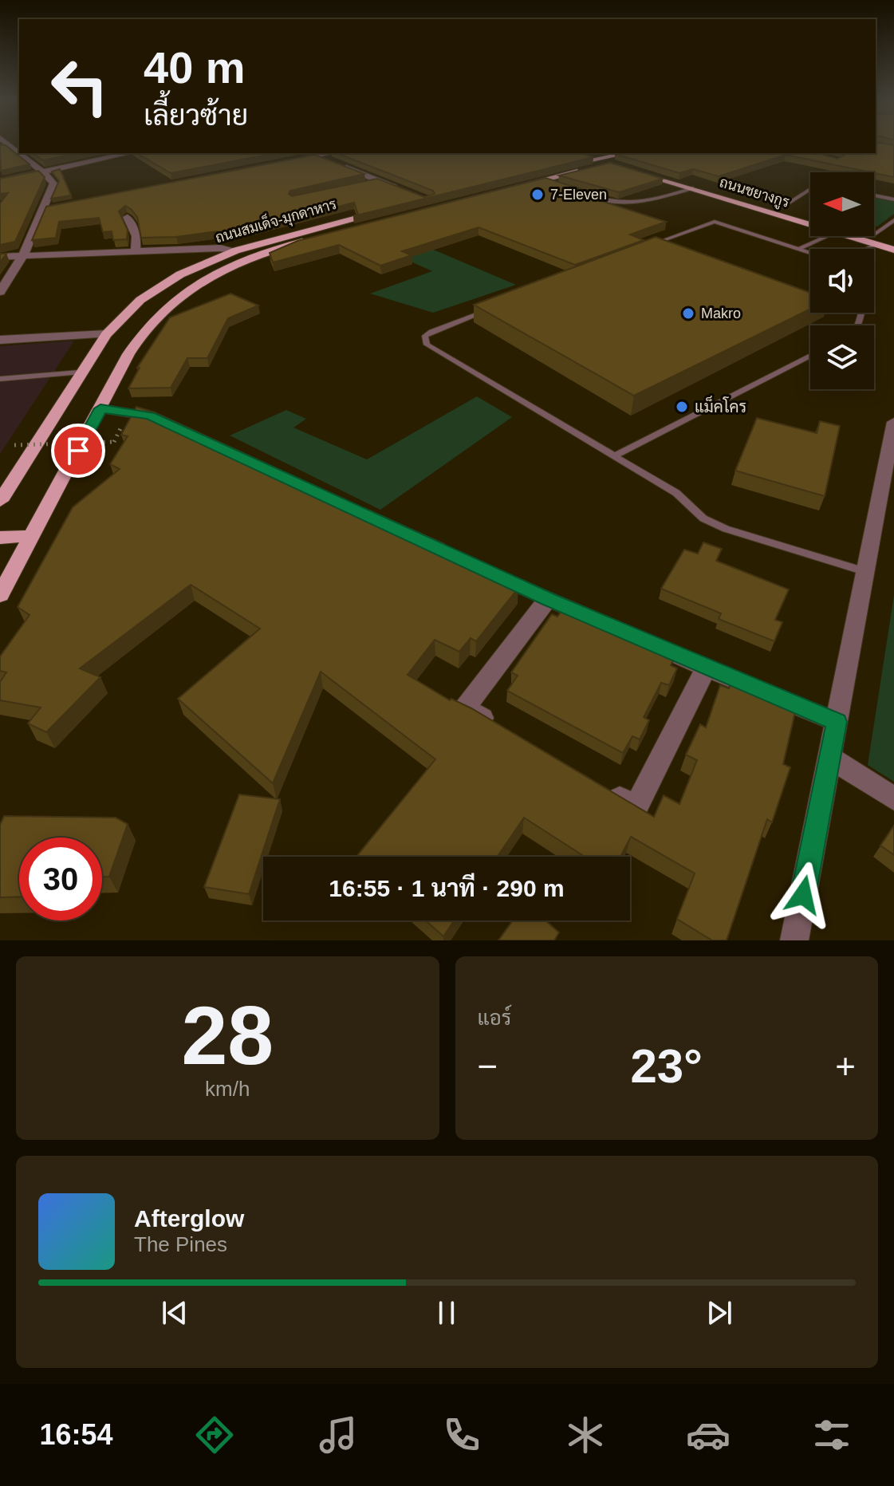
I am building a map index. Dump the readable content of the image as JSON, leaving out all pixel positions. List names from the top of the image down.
{
  "streets": {
    "main road": ["ถนนชยางกูร", "ถนนสมเด็จ-มุกดาหาร"]
  },
  "places": ["7-Eleven", "Makro", "แม็คโคร"],
  "north": "left",
  "page": {
    "turn": ["40 m", "เลี้ยวซ้าย"],
    "limit": "30",
    "trip": "16:55 · 1 นาที · 290 m",
    "tile": [
      ["28", "km/h"],
      "แอร์"
    ],
    "heat": ["−", "23°", "+"],
    "song": ["Afterglow", "The Pines"],
    "tabs": "16:54"
  }
}
